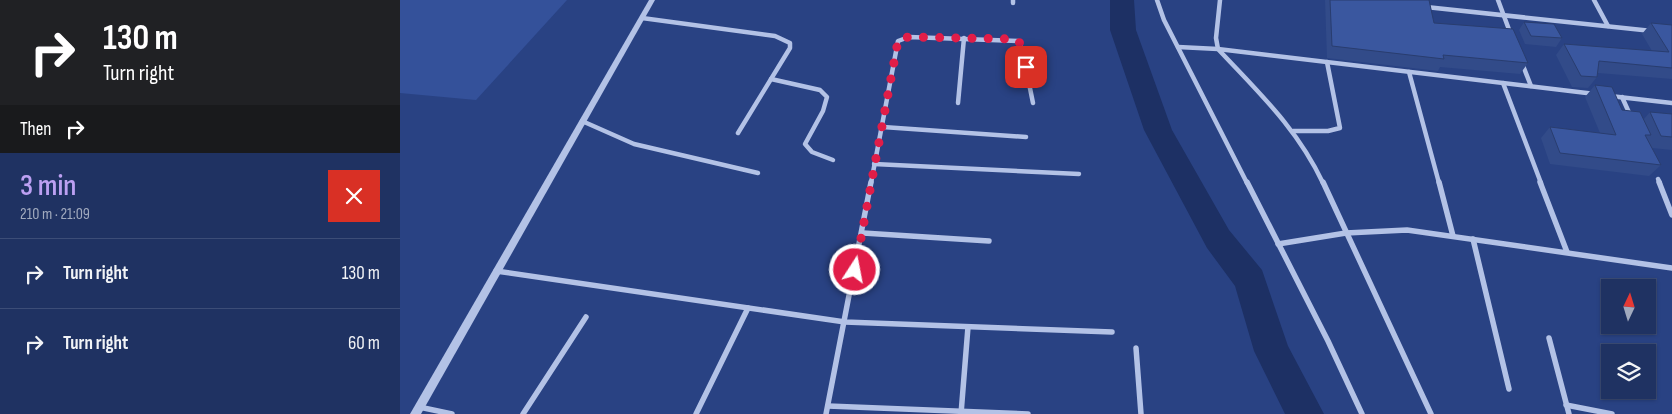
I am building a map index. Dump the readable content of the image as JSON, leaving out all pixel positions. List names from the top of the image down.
{
  "north": "top",
  "page": {
    "turn": ["130 m", "Turn right"],
    "then": "Then",
    "heading": ["3 min", "210 m · 21:09"],
    "list": [
      {
        "name": "Turn right",
        "value": "130 m"
      },
      {
        "name": "Turn right",
        "value": "60 m"
      }
    ]
  }
}
